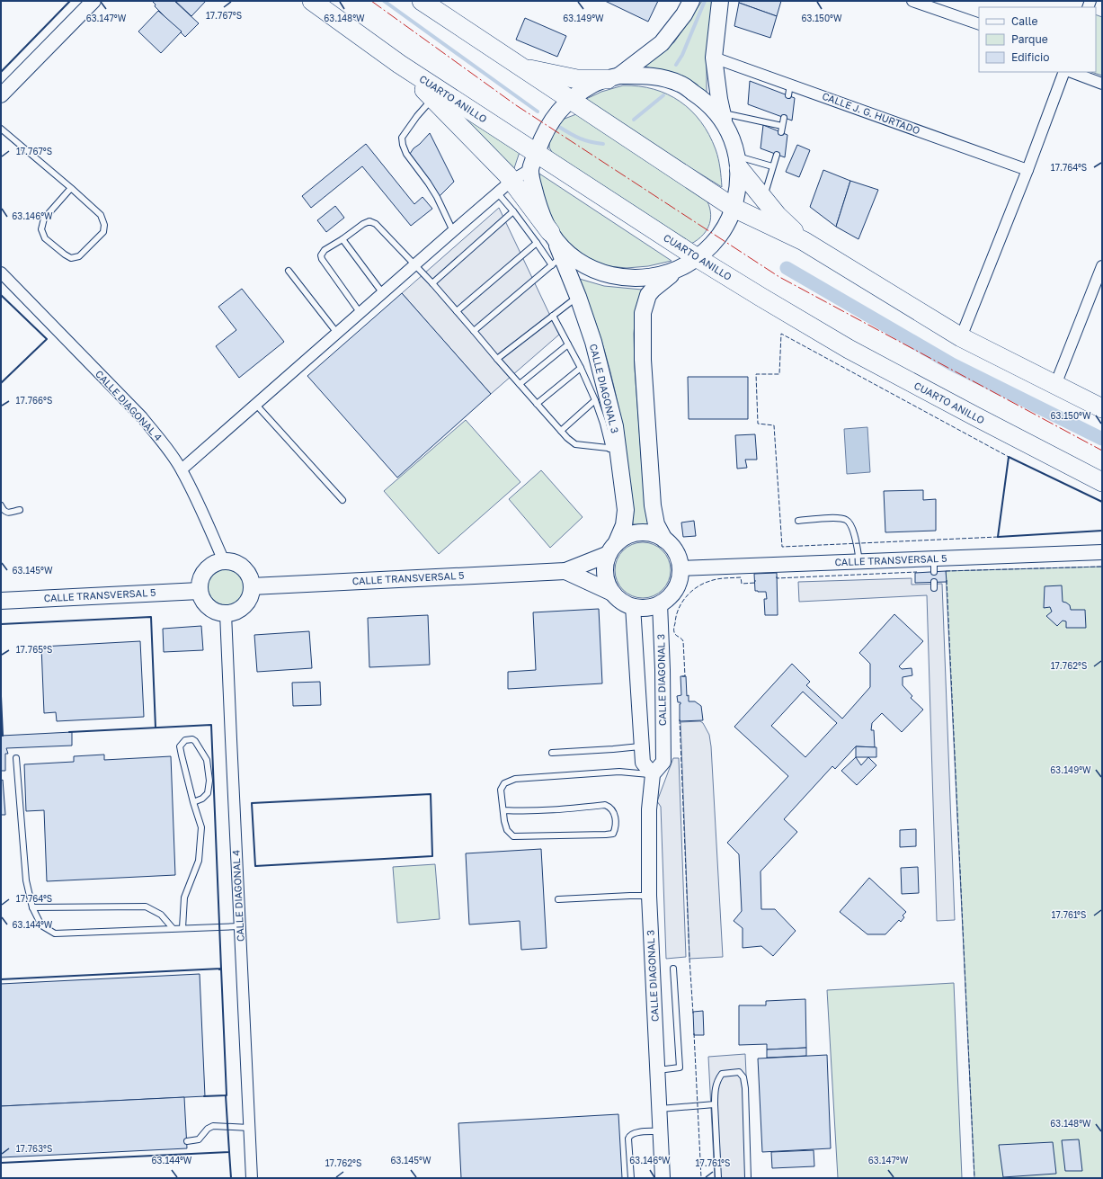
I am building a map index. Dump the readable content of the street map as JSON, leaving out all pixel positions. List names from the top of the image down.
{
  "streets": {
    "highway": ["CUARTO ANILLO"],
    "main road": ["CALLE DIAGONAL 3", "CALLE TRANSVERSAL 5"],
    "street": ["CALLE J. G. HURTADO", "CALLE DIAGONAL 4"]
  },
  "crossings": [
    ["CALLE DIAGONAL 3", "CALLE TRANSVERSAL 5"],
    ["CALLE DIAGONAL 4", "CALLE TRANSVERSAL 5"]
  ],
  "legend": ["Calle", "Parque", "Edificio"],
  "coordinates": [
    "17.767°S",
    "63.147°W",
    "63.148°W",
    "63.149°W",
    "63.150°W",
    "17.764°S",
    "63.146°W",
    "17.766°S",
    "63.145°W",
    "17.765°S",
    "17.762°S",
    "17.761°S",
    "63.144°W",
    "17.763°S"
  ]
}
